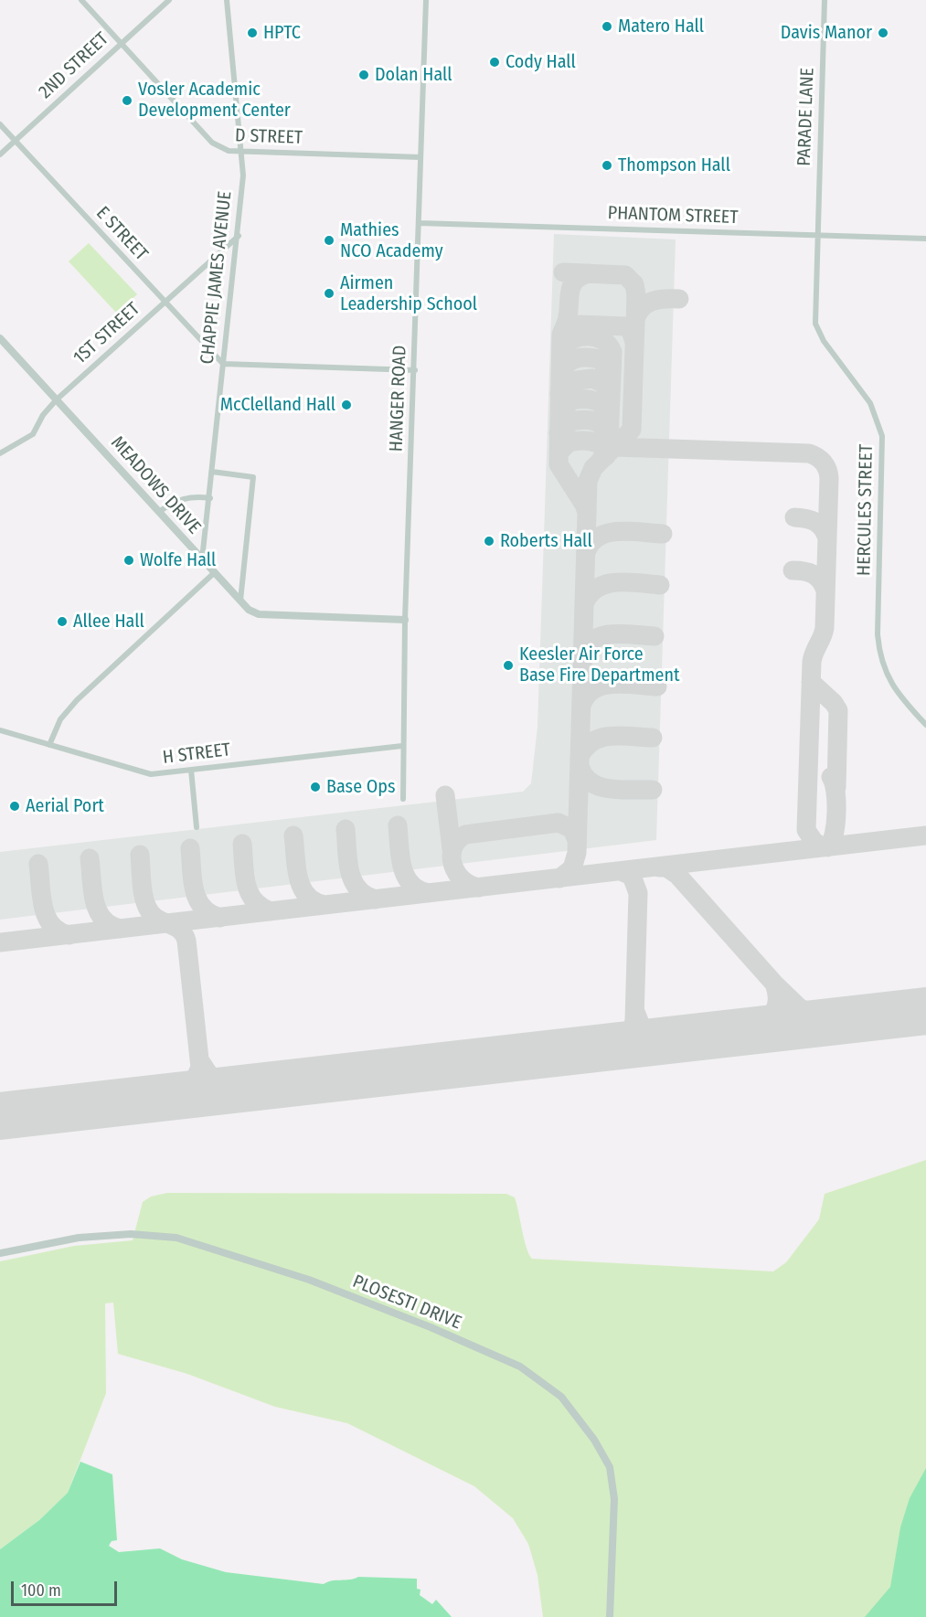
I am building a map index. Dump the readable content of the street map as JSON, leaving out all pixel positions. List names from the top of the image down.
{
  "streets": {
    "street": [
      "2ND STREET",
      "PARADE LANE",
      "D STREET",
      "PHANTOM STREET",
      "E STREET",
      "CHAPPIE JAMES AVENUE",
      "1ST STREET",
      "HANGER ROAD",
      "MEADOWS DRIVE",
      "HERCULES STREET",
      "H STREET",
      "PLOSESTI DRIVE"
    ]
  },
  "crossings": [
    ["2ND STREET", "D STREET"],
    ["2ND STREET", "E STREET"],
    ["PARADE LANE", "PHANTOM STREET"],
    ["PARADE LANE", "HERCULES STREET"],
    ["D STREET", "CHAPPIE JAMES AVENUE"],
    ["D STREET", "HANGER ROAD"],
    ["PHANTOM STREET", "HANGER ROAD"],
    ["PHANTOM STREET", "HERCULES STREET"],
    ["E STREET", "CHAPPIE JAMES AVENUE"],
    ["E STREET", "1ST STREET"],
    ["CHAPPIE JAMES AVENUE", "1ST STREET"],
    ["CHAPPIE JAMES AVENUE", "MEADOWS DRIVE"],
    ["1ST STREET", "MEADOWS DRIVE"],
    ["HANGER ROAD", "MEADOWS DRIVE"],
    ["HANGER ROAD", "H STREET"]
  ],
  "places": [
    "Matero Hall",
    "HPTC",
    "Davis Manor",
    "Cody Hall",
    "Dolan Hall",
    "Vosler Academic Development Center",
    "Thompson Hall",
    "Mathies NCO Academy",
    "Airmen Leadership School",
    "McClelland Hall",
    "Roberts Hall",
    "Wolfe Hall",
    "Allee Hall",
    "Keesler Air Force Base Fire Department",
    "Base Ops",
    "Aerial Port"
  ],
  "scale_bar": "100 m"
}
